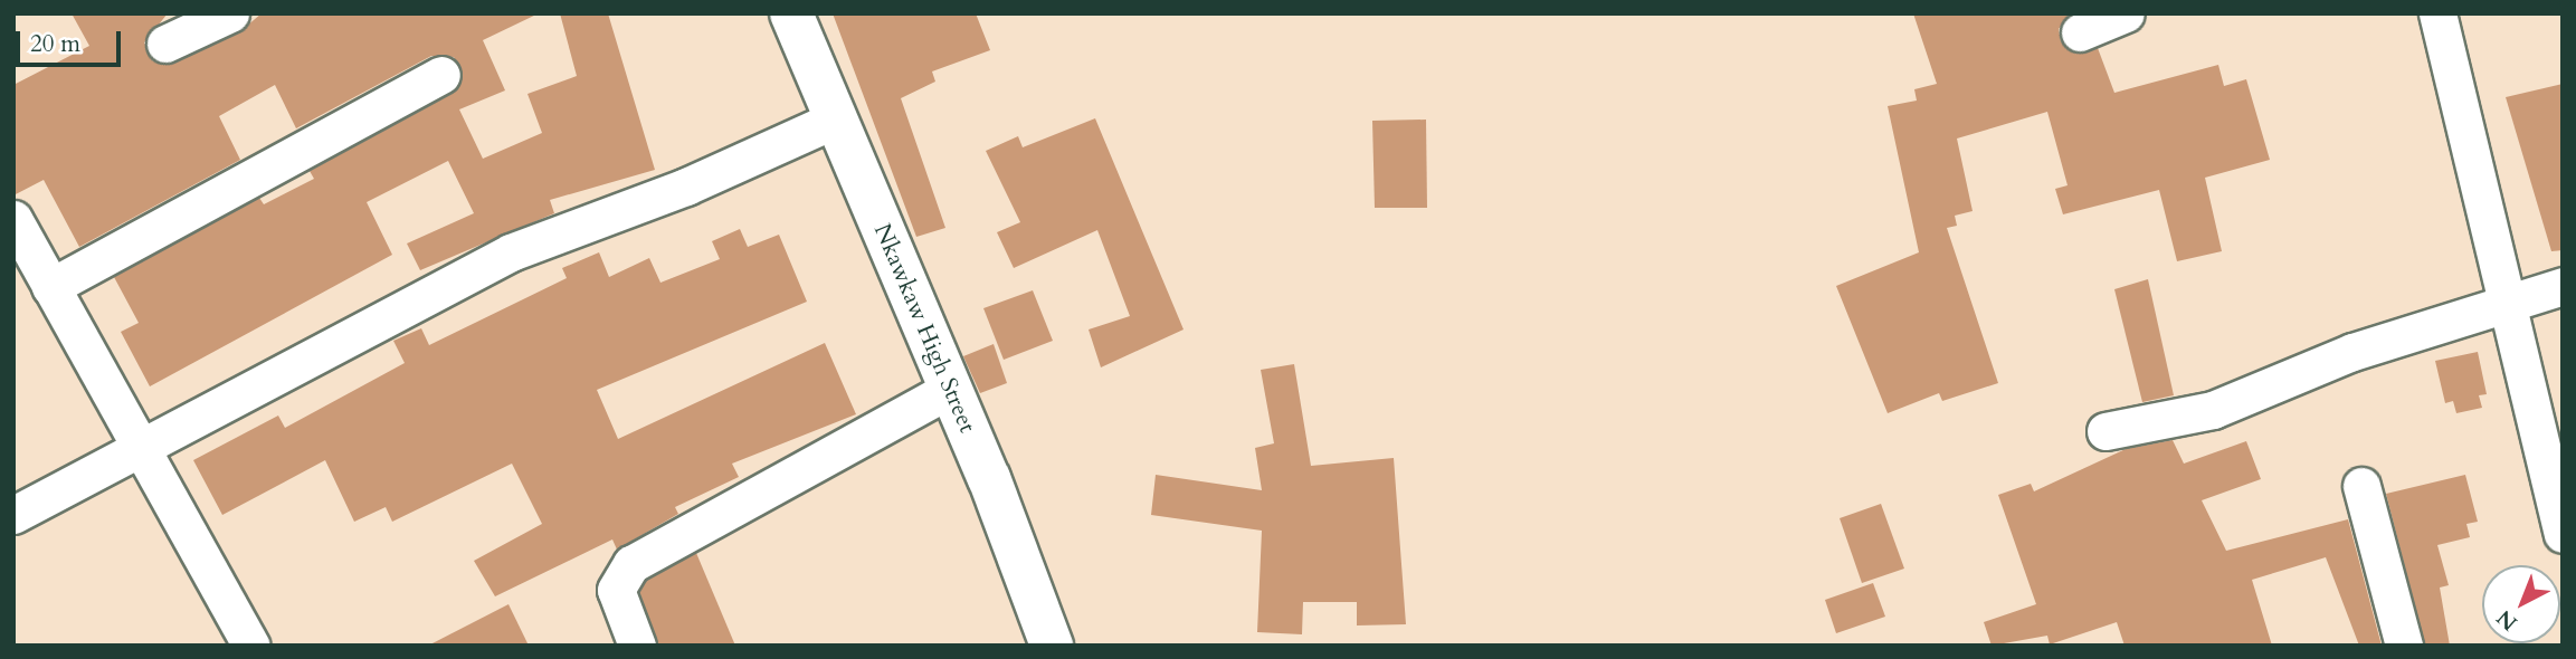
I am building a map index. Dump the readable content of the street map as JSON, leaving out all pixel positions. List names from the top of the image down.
{
  "streets": {
    "main road": ["Nkawkaw High Street"]
  },
  "scale_bar": "20 m",
  "north": "bottom left"
}
